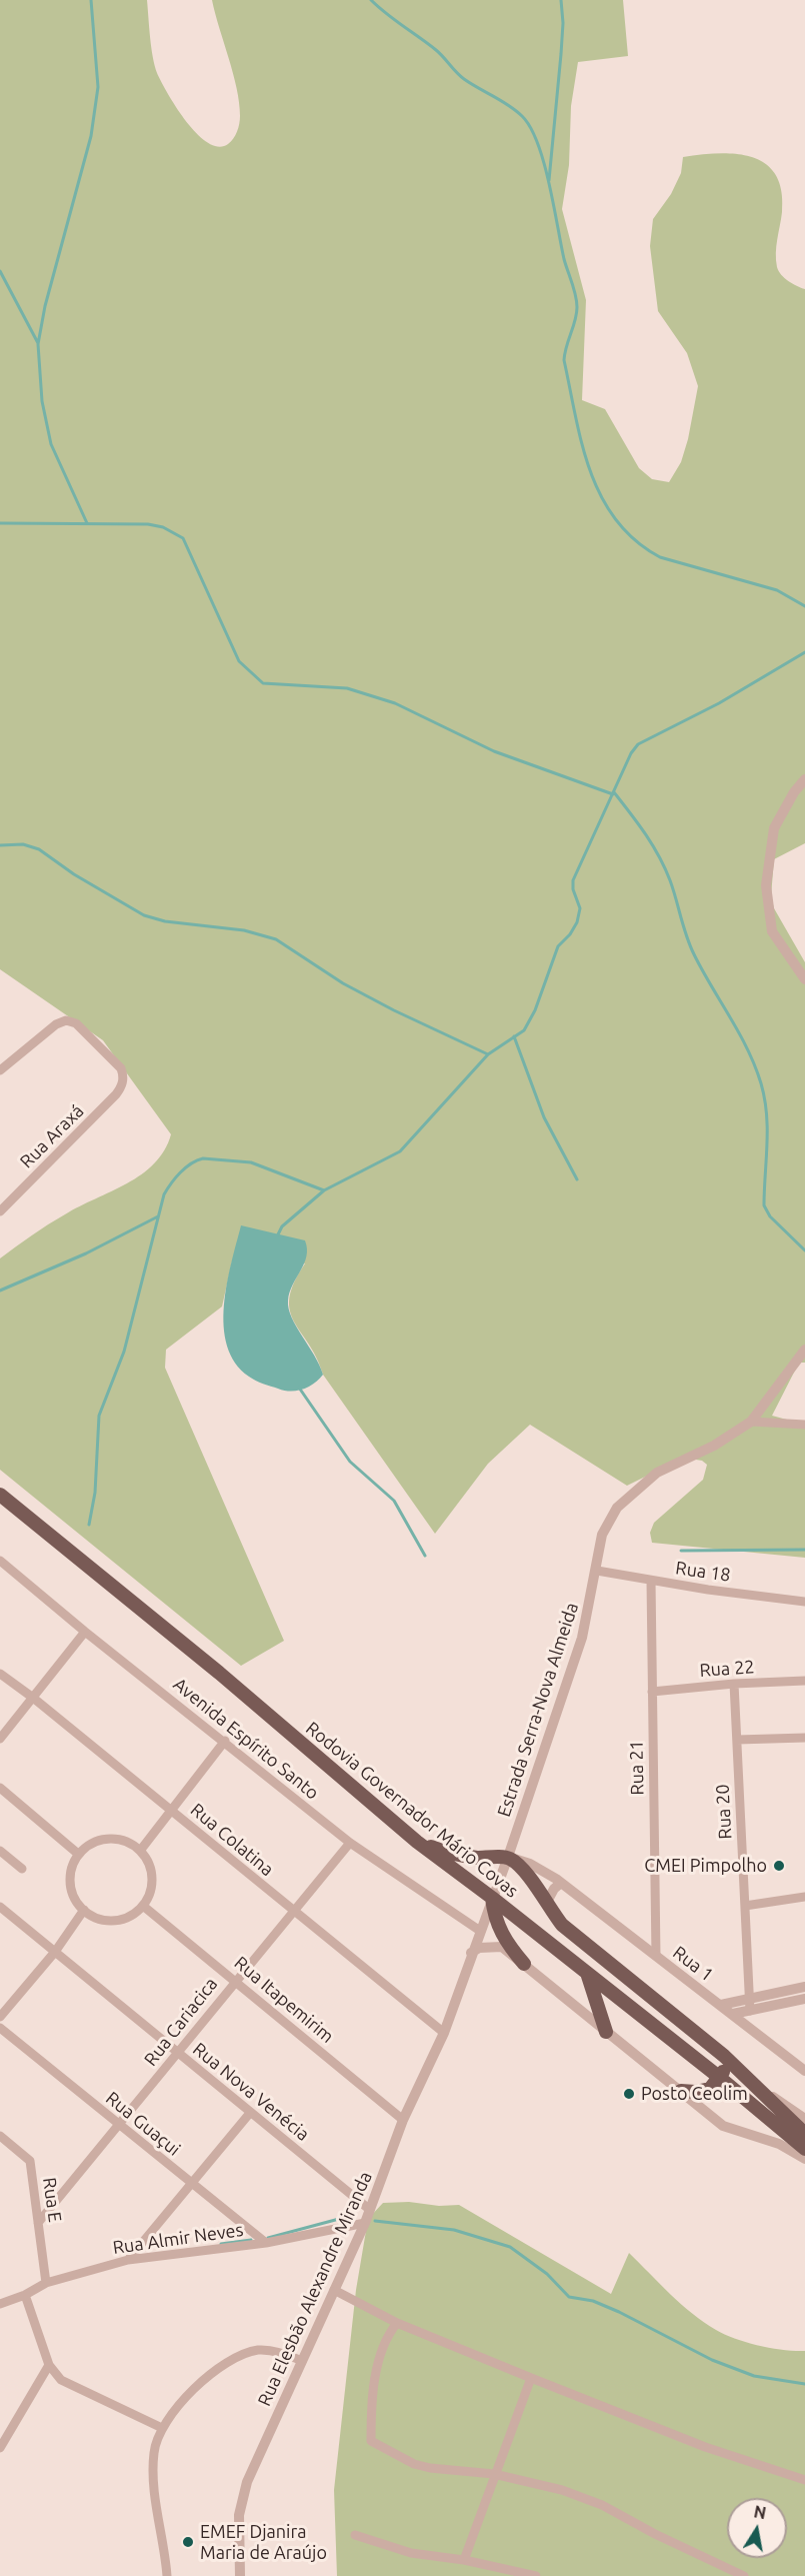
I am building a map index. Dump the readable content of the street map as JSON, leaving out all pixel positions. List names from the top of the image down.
{
  "streets": {
    "main road": ["Rodovia Governador Mário Covas"],
    "street": [
      "Rua Araxá",
      "Rua 18",
      "Rua 22",
      "Estrada Serra-Nova Almeida",
      "Avenida Espírito Santo",
      "Rua 21",
      "Rua 20",
      "Rua Colatina",
      "Rua 1",
      "Rua Itapemirim",
      "Rua Cariacica",
      "Rua Nova Venécia",
      "Rua Guaçui",
      "Rua E",
      "Rua Almir Neves",
      "Rua Elesbão Alexandre Miranda"
    ]
  },
  "crossings": [
    ["Rua 18", "Estrada Serra-Nova Almeida"],
    ["Rua 18", "Rua 21"],
    ["Rua 22", "Rua 21"],
    ["Rua 22", "Rua 20"],
    ["Estrada Serra-Nova Almeida", "Rua 1"],
    ["Estrada Serra-Nova Almeida", "Rua Elesbão Alexandre Miranda"],
    ["Avenida Espírito Santo", "Rua Cariacica"],
    ["Avenida Espírito Santo", "Rua Elesbão Alexandre Miranda"],
    ["Rua 21", "Rua 1"],
    ["Rodovia Governador Mário Covas", "Rua Elesbão Alexandre Miranda"],
    ["Rua Colatina", "Rua Cariacica"],
    ["Rua Colatina", "Rua Elesbão Alexandre Miranda"],
    ["Rua 1", "Rua Elesbão Alexandre Miranda"],
    ["Rua Itapemirim", "Rua Cariacica"],
    ["Rua Itapemirim", "Rua Elesbão Alexandre Miranda"],
    ["Rua Cariacica", "Rua Nova Venécia"],
    ["Rua Cariacica", "Rua Guaçui"],
    ["Rua Cariacica", "Rua E"],
    ["Rua Nova Venécia", "Rua Elesbão Alexandre Miranda"],
    ["Rua Guaçui", "Rua Almir Neves"],
    ["Rua E", "Rua Almir Neves"],
    ["Rua Almir Neves", "Rua Elesbão Alexandre Miranda"]
  ],
  "places": ["CMEI Pimpolho", "Posto Ceolim", "EMEF Djanira Maria de Araújo"],
  "north": "top"
}
